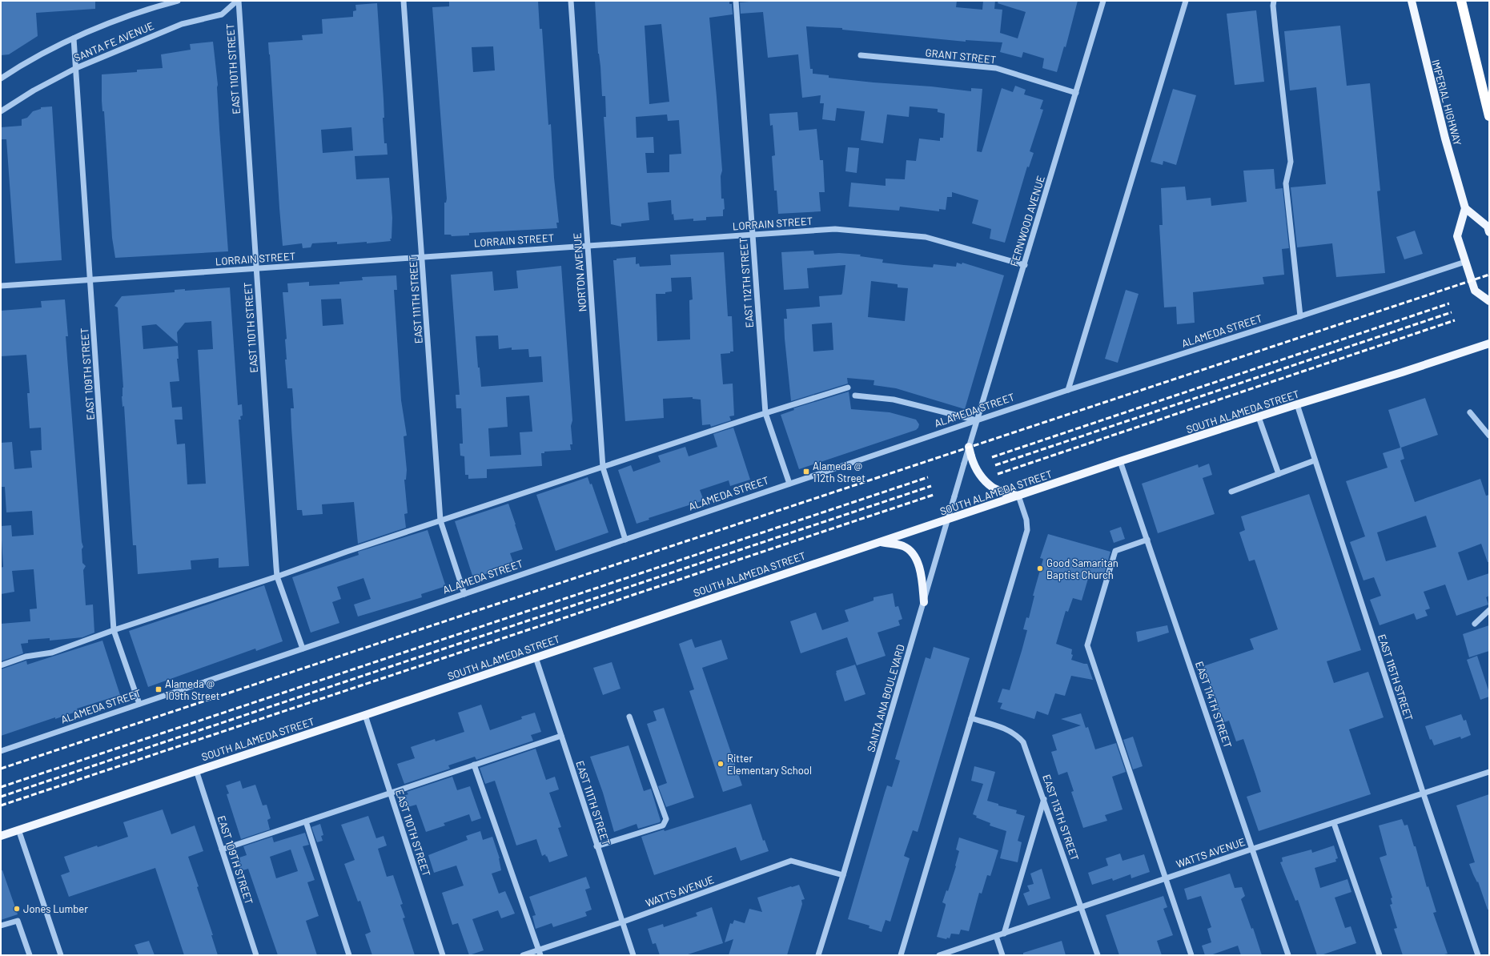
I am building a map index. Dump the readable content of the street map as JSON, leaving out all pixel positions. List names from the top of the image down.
{
  "streets": {
    "main road": ["IMPERIAL HIGHWAY", "SOUTH ALAMEDA STREET"],
    "street": [
      "SANTA FE AVENUE",
      "GRANT STREET",
      "EAST 110TH STREET",
      "FERNWOOD AVENUE",
      "LORRAIN STREET",
      "NORTON AVENUE",
      "EAST 112TH STREET",
      "EAST 111TH STREET",
      "ALAMEDA STREET",
      "EAST 109TH STREET",
      "EAST 115TH STREET",
      "SANTA ANA BOULEVARD",
      "EAST 114TH STREET",
      "EAST 113TH STREET",
      "WATTS AVENUE"
    ]
  },
  "crossings": [
    ["SANTA FE AVENUE", "EAST 110TH STREET"],
    ["SANTA FE AVENUE", "EAST 109TH STREET"],
    ["GRANT STREET", "FERNWOOD AVENUE"],
    ["EAST 110TH STREET", "LORRAIN STREET"],
    ["EAST 110TH STREET", "ALAMEDA STREET"],
    ["EAST 110TH STREET", "SOUTH ALAMEDA STREET"],
    ["FERNWOOD AVENUE", "LORRAIN STREET"],
    ["FERNWOOD AVENUE", "ALAMEDA STREET"],
    ["FERNWOOD AVENUE", "SANTA ANA BOULEVARD"],
    ["LORRAIN STREET", "NORTON AVENUE"],
    ["LORRAIN STREET", "EAST 112TH STREET"],
    ["LORRAIN STREET", "EAST 111TH STREET"],
    ["LORRAIN STREET", "EAST 109TH STREET"],
    ["NORTON AVENUE", "ALAMEDA STREET"],
    ["EAST 112TH STREET", "ALAMEDA STREET"],
    ["EAST 111TH STREET", "ALAMEDA STREET"],
    ["EAST 111TH STREET", "SOUTH ALAMEDA STREET"],
    ["EAST 111TH STREET", "WATTS AVENUE"],
    ["ALAMEDA STREET", "EAST 109TH STREET"],
    ["EAST 109TH STREET", "SOUTH ALAMEDA STREET"],
    ["SOUTH ALAMEDA STREET", "EAST 115TH STREET"],
    ["SOUTH ALAMEDA STREET", "SANTA ANA BOULEVARD"],
    ["SOUTH ALAMEDA STREET", "EAST 114TH STREET"],
    ["EAST 115TH STREET", "WATTS AVENUE"],
    ["SANTA ANA BOULEVARD", "WATTS AVENUE"],
    ["EAST 114TH STREET", "WATTS AVENUE"],
    ["EAST 113TH STREET", "WATTS AVENUE"]
  ],
  "places": {
    "transit": ["Alameda @ 112th Street", "Alameda @ 109th Street"],
    "other": ["Good Samaritan Baptist Church", "Ritter Elementary School", "Jones Lumber"]
  }
}
